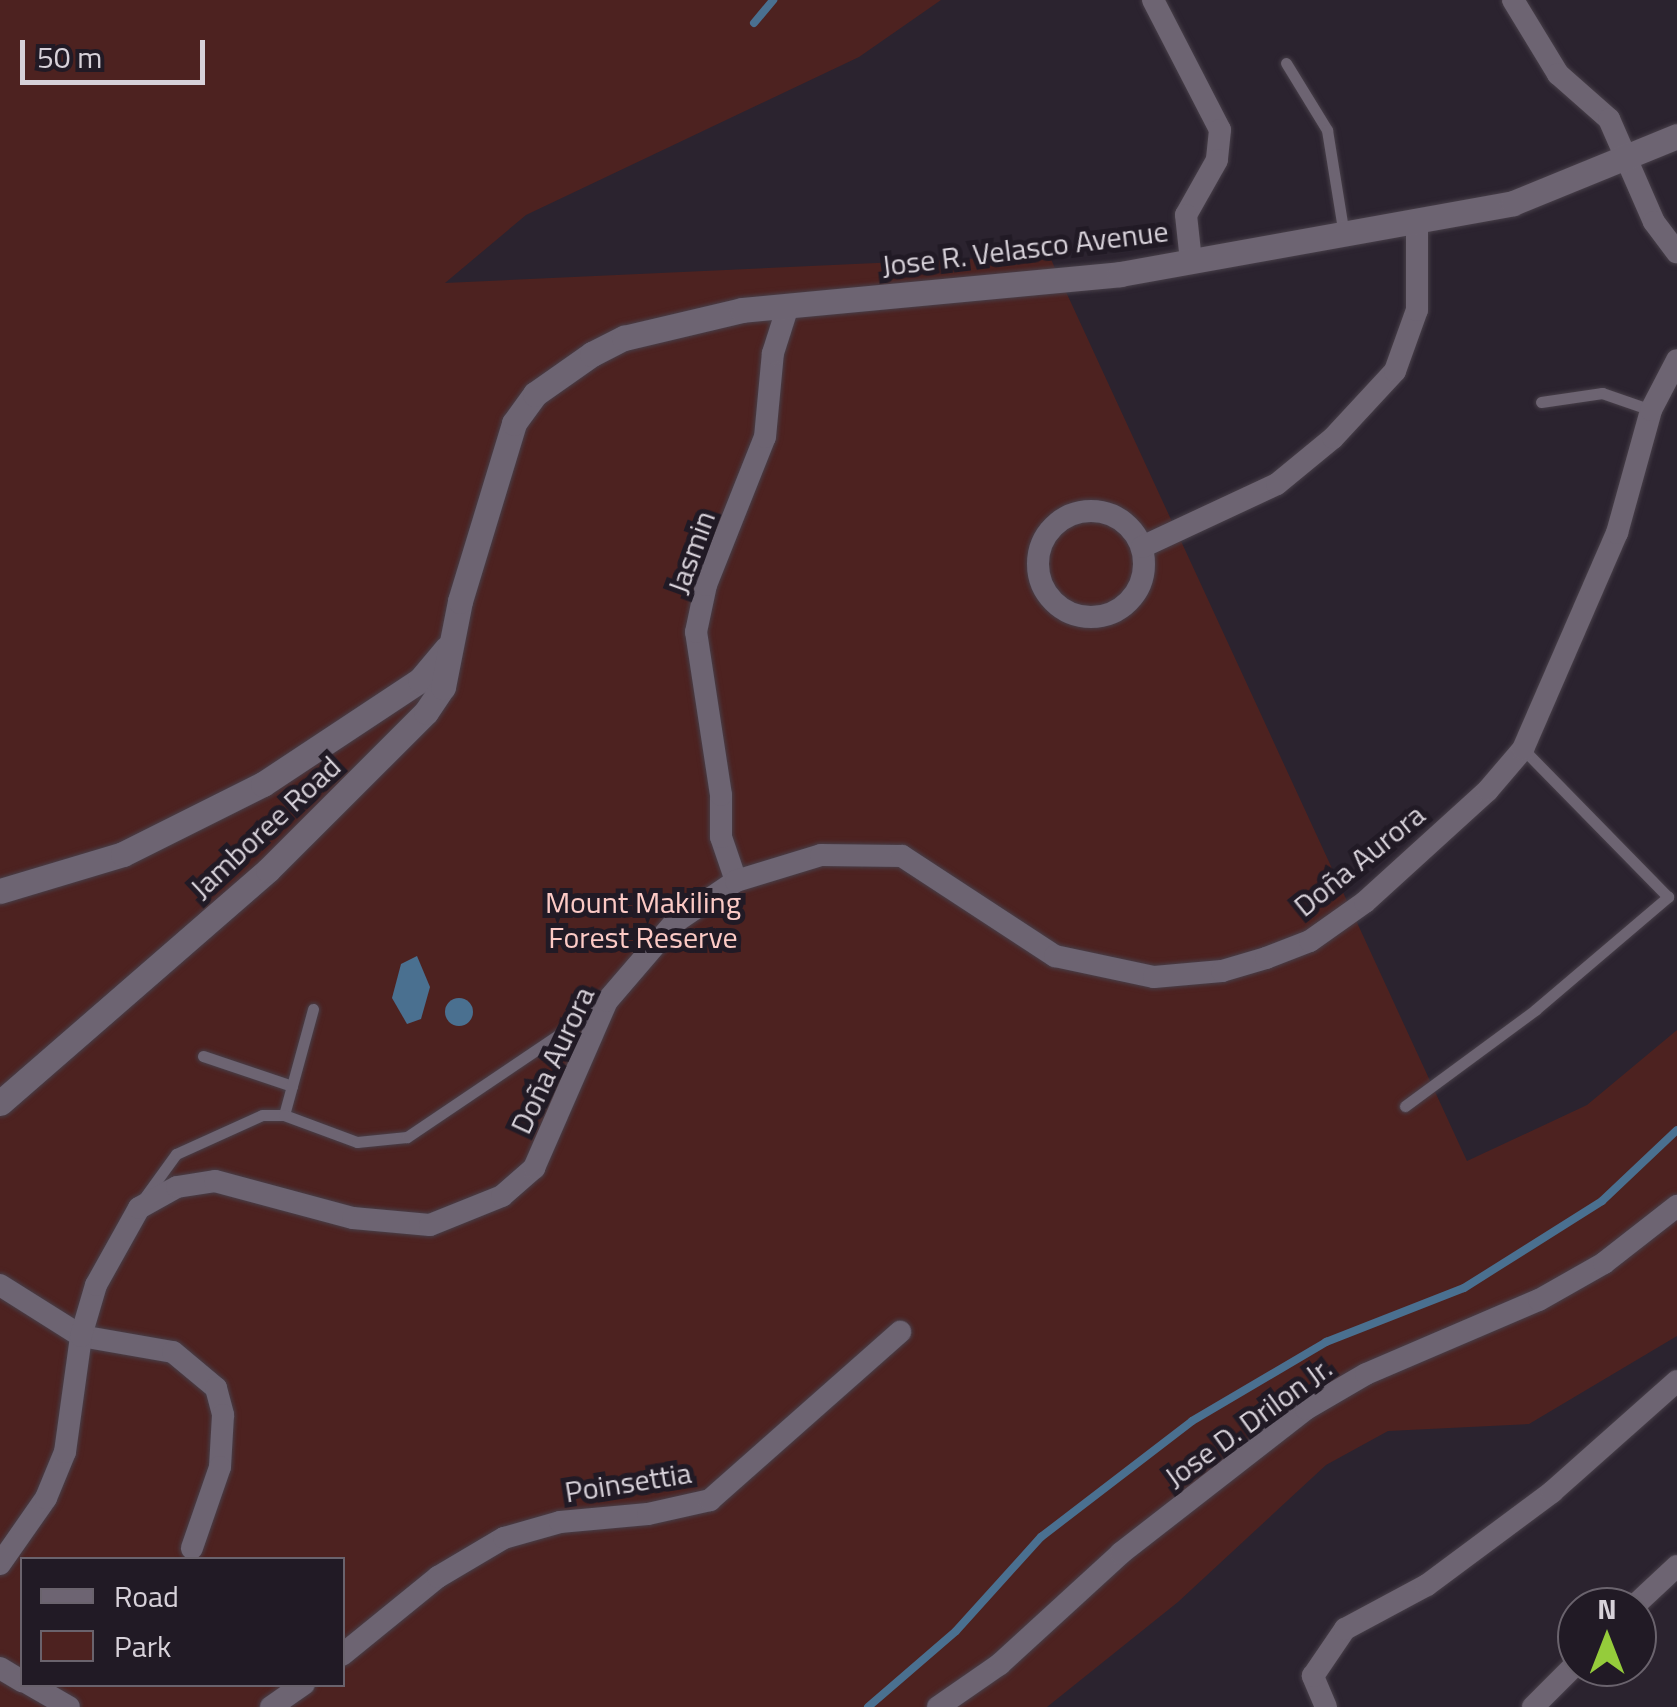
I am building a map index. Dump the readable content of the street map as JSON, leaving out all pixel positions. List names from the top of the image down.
{
  "streets": {
    "main road": ["Jose R. Velasco Avenue", "Jamboree Road"],
    "street": [
      "Jasmin",
      "Doña Aurora",
      "Jose D. Drilon Jr.",
      "Poinsettia"
    ]
  },
  "crossings": [
    ["Jose R. Velasco Avenue", "Jasmin"],
    ["Jose R. Velasco Avenue", "Jamboree Road"],
    ["Jasmin", "Doña Aurora"]
  ],
  "parks": ["Mount Makiling Forest Reserve"],
  "legend": ["Road", "Park"],
  "scale_bar": "50 m",
  "north": "top"
}
